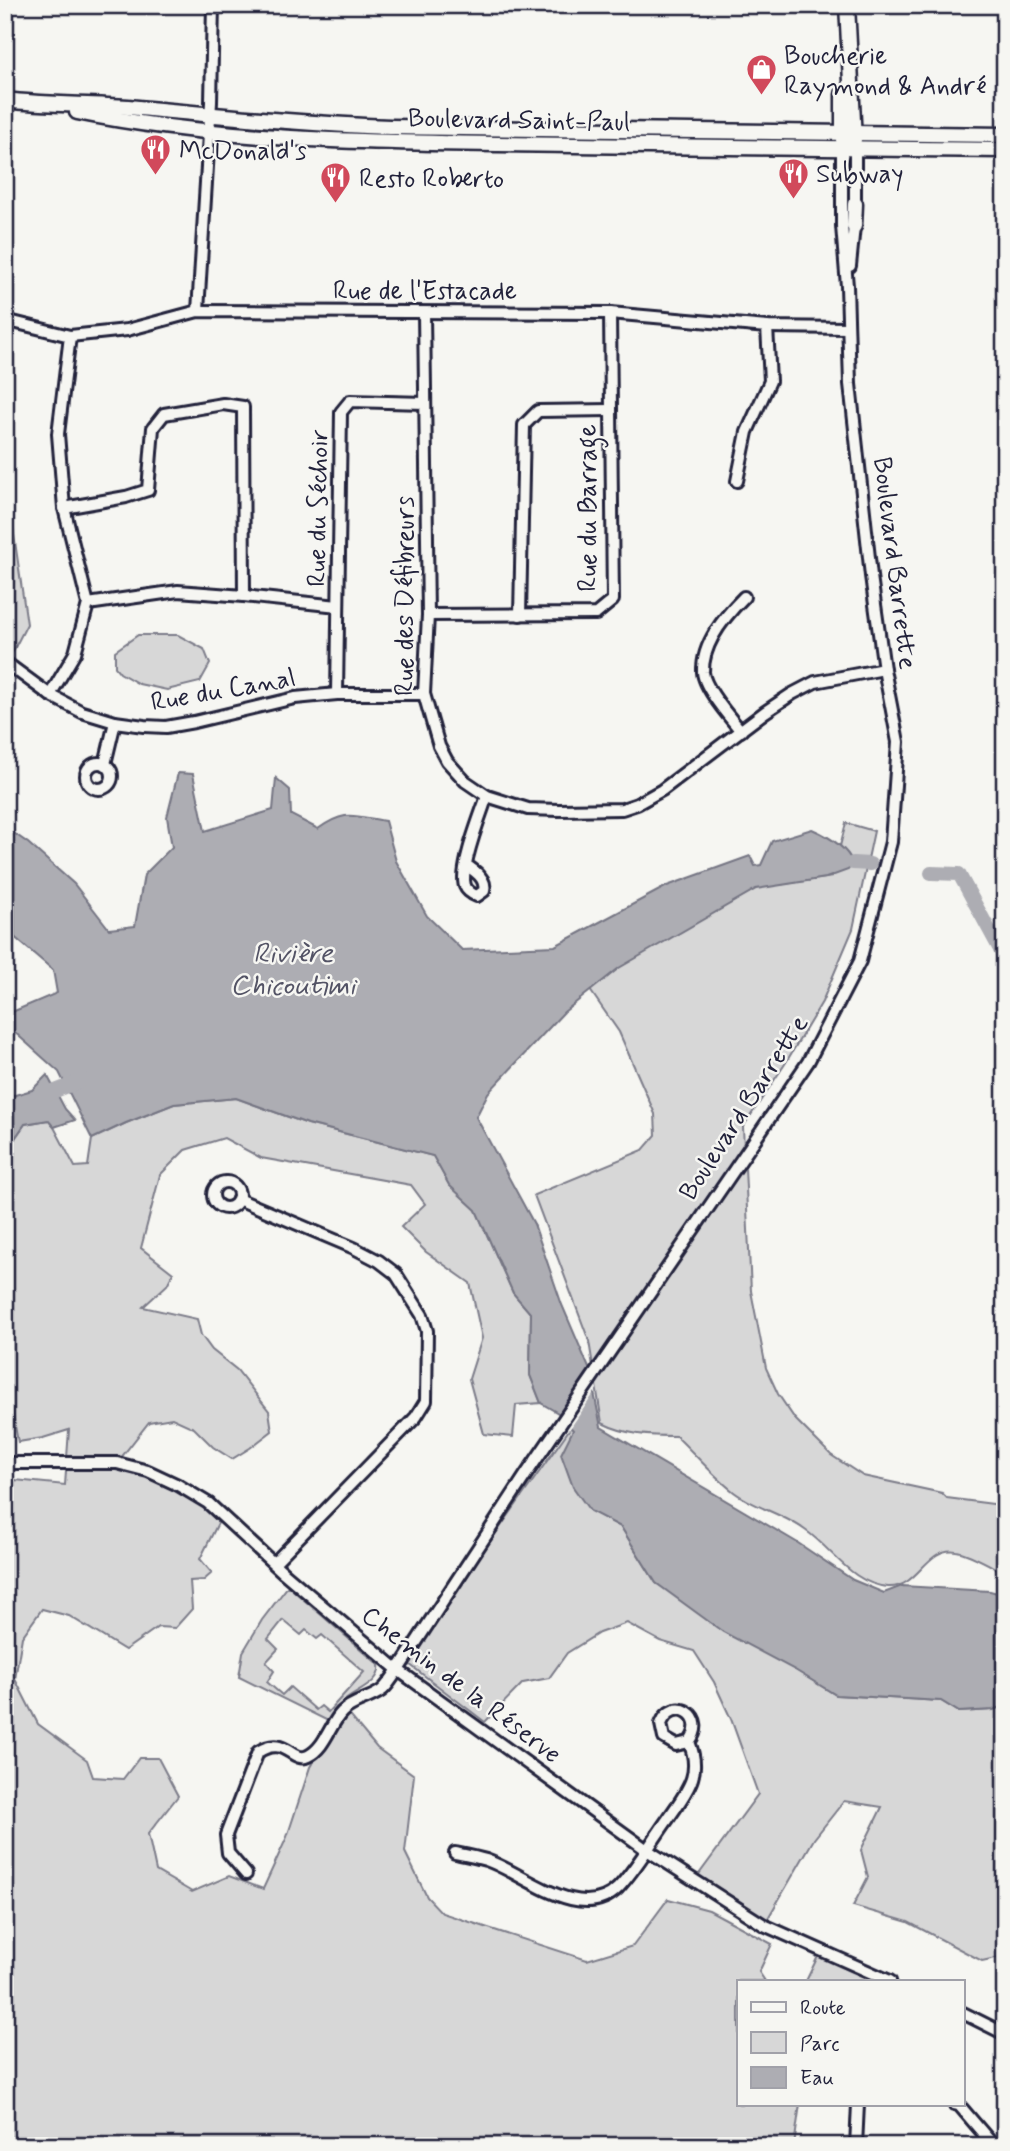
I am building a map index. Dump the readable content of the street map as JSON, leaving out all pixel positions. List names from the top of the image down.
{
  "streets": {
    "main road": ["Boulevard Saint-Paul", "Boulevard Barrette"],
    "street": [
      "Rue de l'Estacade",
      "Rue du Séchoir",
      "Rue du Barrage",
      "Rue des Défibreurs",
      "Rue du Canal",
      "Chemin de la Réserve"
    ]
  },
  "crossings": [
    ["Boulevard Saint-Paul", "Boulevard Barrette"],
    ["Rue de l'Estacade", "Rue du Barrage"],
    ["Rue de l'Estacade", "Boulevard Barrette"],
    ["Rue de l'Estacade", "Rue des Défibreurs"],
    ["Rue du Séchoir", "Rue des Défibreurs"],
    ["Rue du Séchoir", "Rue du Canal"],
    ["Rue du Barrage", "Rue des Défibreurs"],
    ["Boulevard Barrette", "Rue des Défibreurs"],
    ["Boulevard Barrette", "Chemin de la Réserve"],
    ["Rue des Défibreurs", "Rue du Canal"]
  ],
  "water": ["Rivière Chicoutimi"],
  "places": {
    "shop": ["Boucherie Raymond & André"],
    "restaurant": ["McDonald's", "Subway", "Resto Roberto"]
  },
  "legend": ["Route", "Parc", "Eau"]
}
